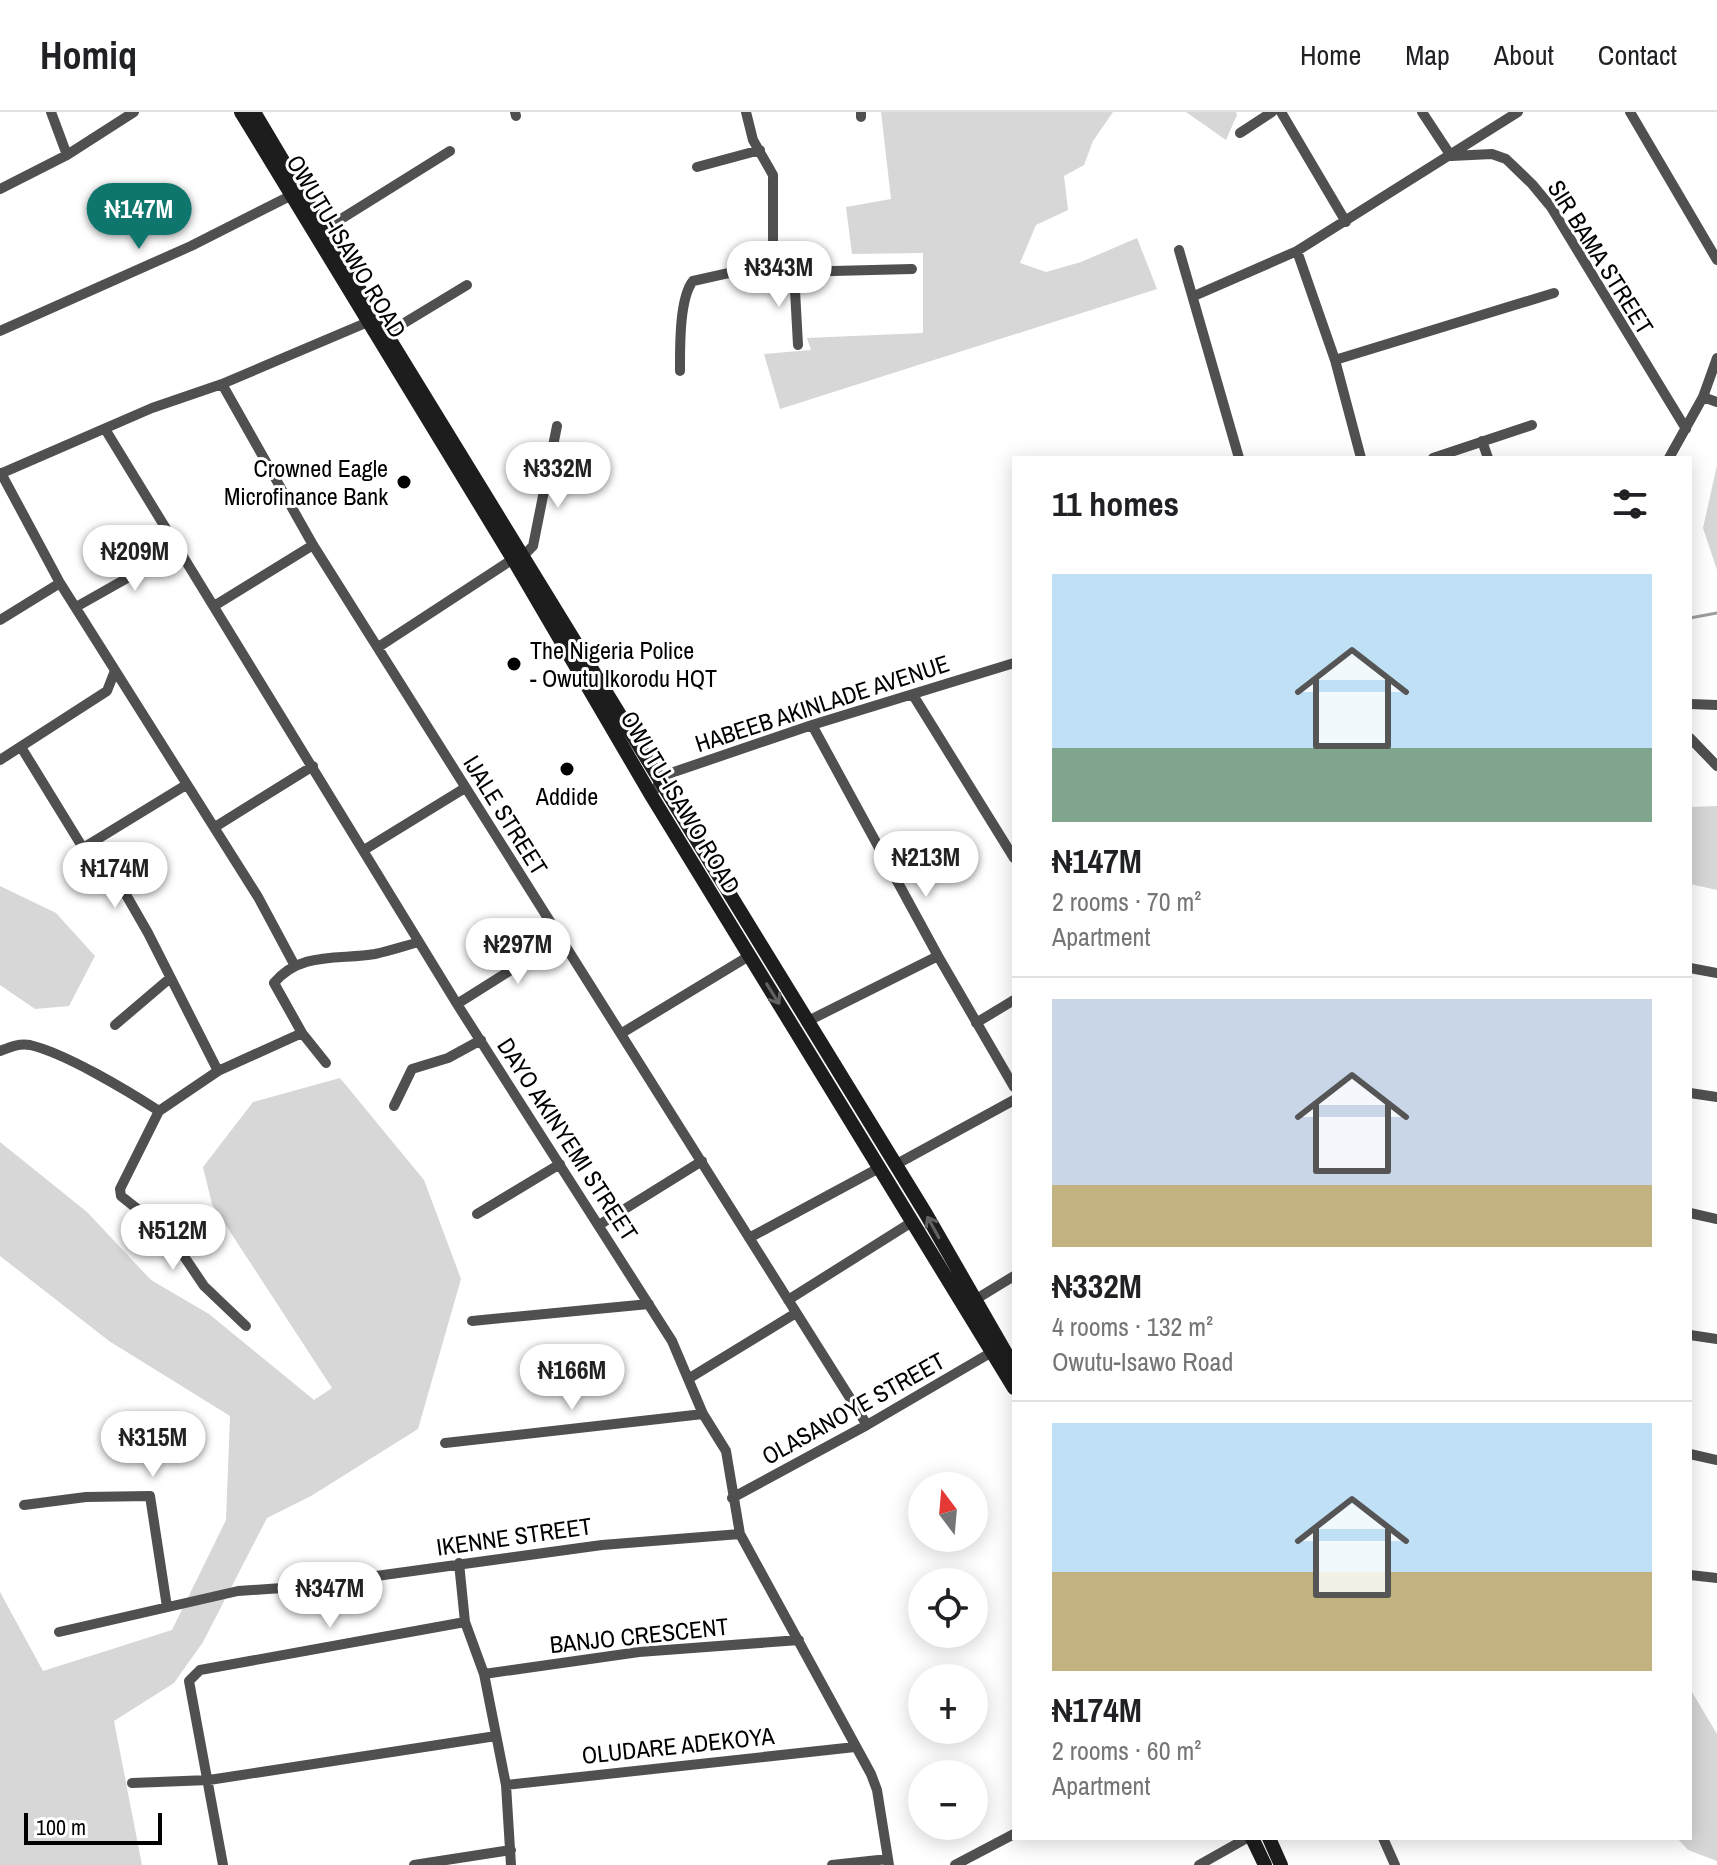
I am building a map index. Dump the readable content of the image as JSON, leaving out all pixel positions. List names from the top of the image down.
{
  "streets": {
    "street": [
      "OWUTU-ISAWO ROAD",
      "SIR BAMA STREET",
      "HABEEB AKINLADE AVENUE",
      "IJALE STREET",
      "DAYO AKINYEMI STREET",
      "OLASANOYE STREET",
      "IKENNE STREET",
      "BANJO CRESCENT",
      "OLUDARE ADEKOYA"
    ]
  },
  "crossings": [
    ["OWUTU-ISAWO ROAD", "HABEEB AKINLADE AVENUE"],
    ["OWUTU-ISAWO ROAD", "OLASANOYE STREET"],
    ["IJALE STREET", "OLASANOYE STREET"],
    ["DAYO AKINYEMI STREET", "OLASANOYE STREET"],
    ["DAYO AKINYEMI STREET", "IKENNE STREET"],
    ["DAYO AKINYEMI STREET", "BANJO CRESCENT"],
    ["DAYO AKINYEMI STREET", "OLUDARE ADEKOYA"]
  ],
  "places": ["Crowned Eagle Microfinance Bank", "The Nigeria Police - Owutu Ikorodu HQT", "Addide"],
  "scale_bar": "100 m",
  "north": "top",
  "page": {
    "header": "Homiq",
    "nav": [
      "Home",
      "Map",
      "About",
      "Contact"
    ],
    "price": [
      "₦147M",
      "₦343M",
      "₦332M",
      "₦209M",
      "₦213M",
      "₦174M",
      "₦297M",
      "₦512M",
      "₦166M",
      "₦315M",
      "₦347M"
    ],
    "heading": "11 homes",
    "list": [
      {
        "name": "₦147M",
        "note": "2 rooms · 70 m² · Apartment"
      },
      {
        "name": "₦332M",
        "note": "4 rooms · 132 m² · Owutu-Isawo Road"
      },
      {
        "name": "₦174M",
        "note": "2 rooms · 60 m² · Apartment"
      }
    ],
    "map_buttons": ["+", "−"],
    "scale": "100 m"
  }
}
